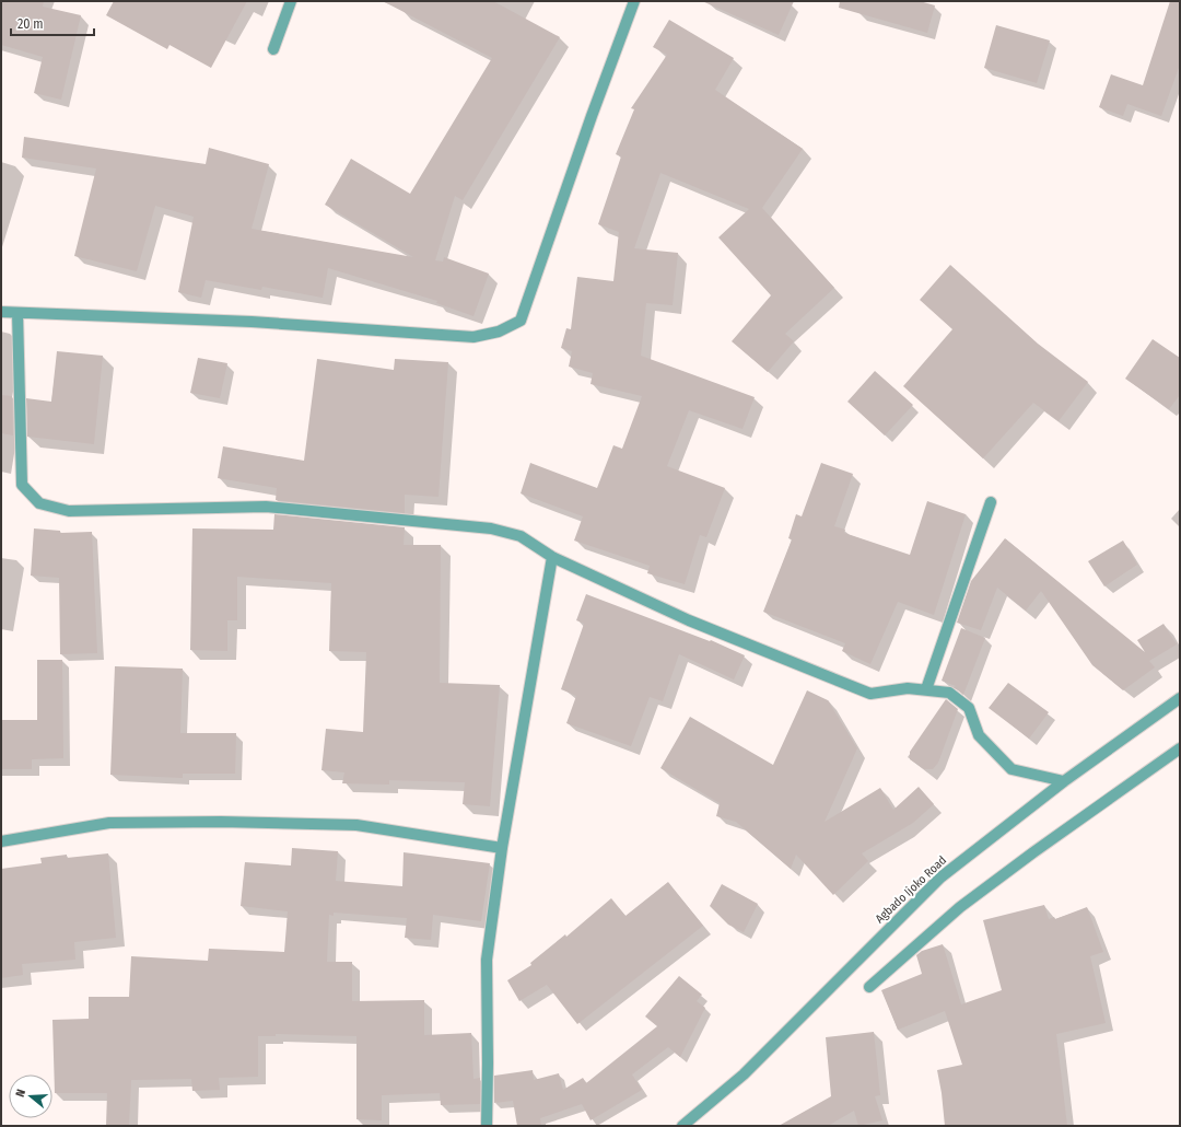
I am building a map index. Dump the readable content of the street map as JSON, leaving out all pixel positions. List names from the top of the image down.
{
  "streets": {
    "street": ["Agbado Ijoko Road"]
  },
  "scale_bar": "20 m",
  "north": "left"
}
